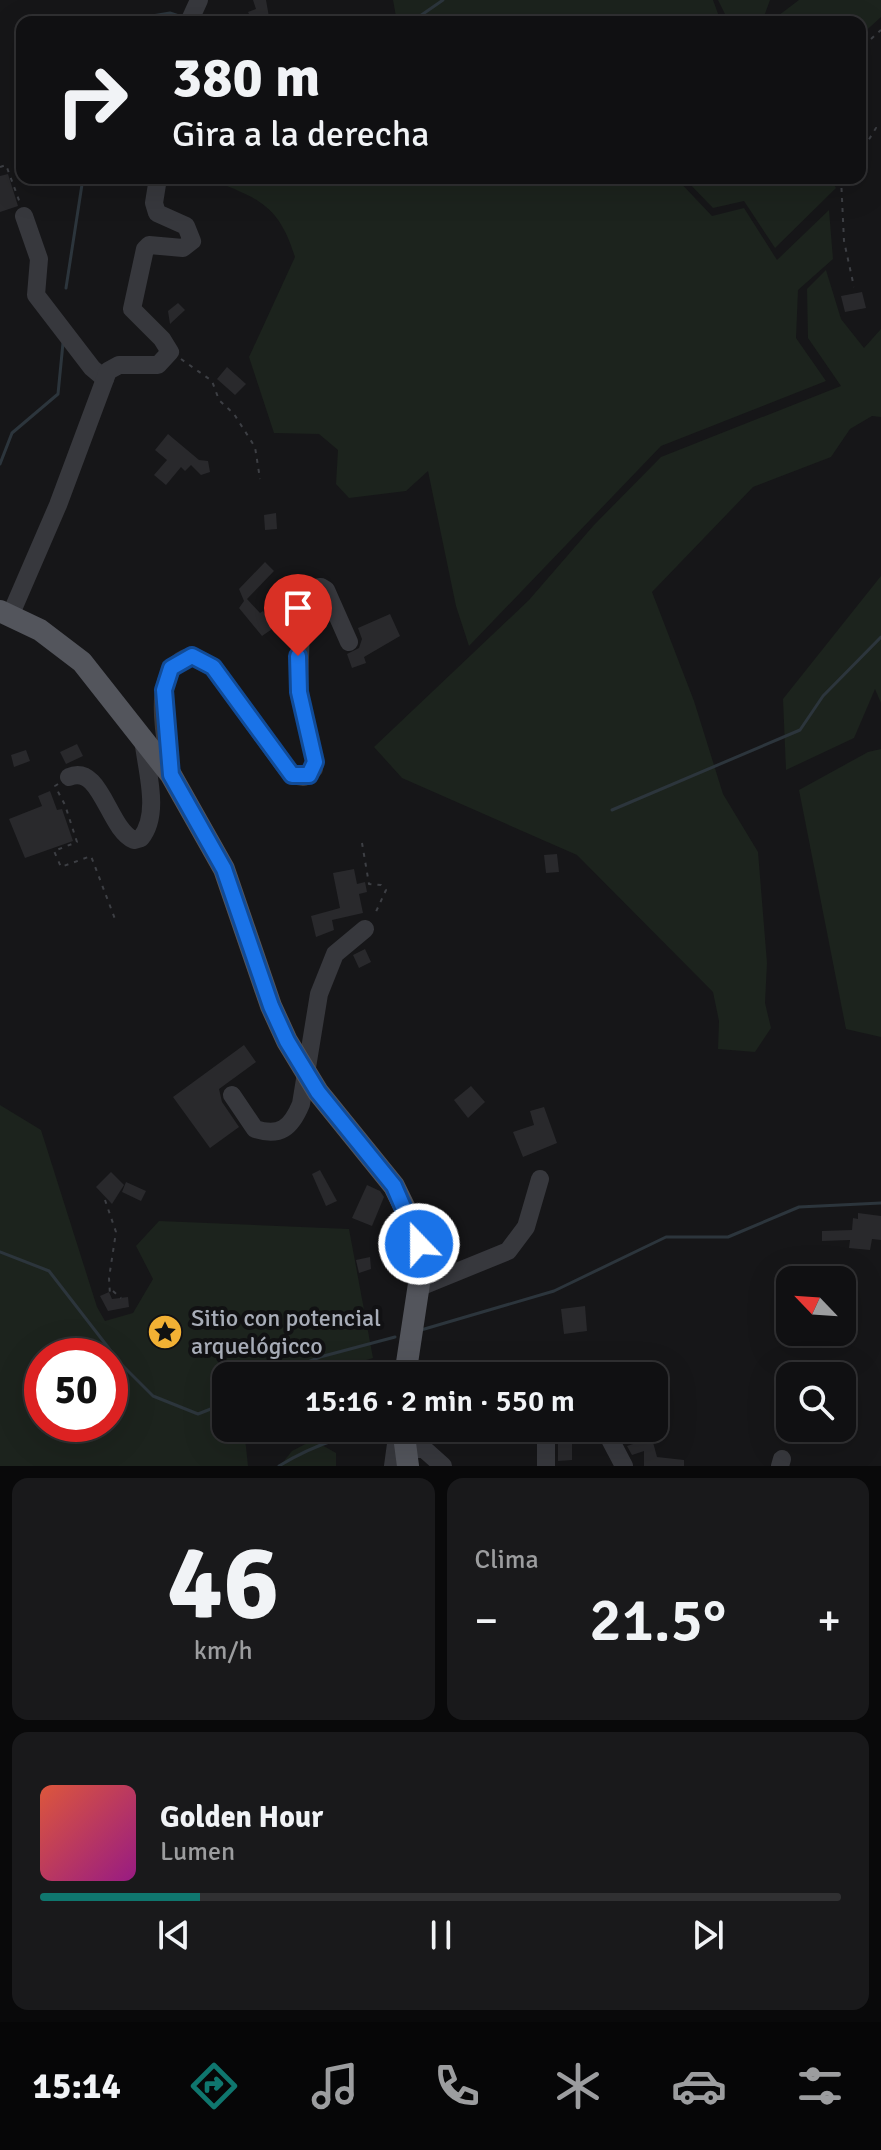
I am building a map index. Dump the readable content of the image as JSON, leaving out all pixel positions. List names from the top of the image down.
{
  "places": {
    "place": ["Sitio con potencial arquelógicco"]
  },
  "north": "top left",
  "page": {
    "turn": ["380 m", "Gira a la derecha"],
    "limit": "50",
    "trip": "15:16 · 2 min · 550 m",
    "tile": [
      ["46", "km/h"],
      "Clima"
    ],
    "heat": ["−", "21.5°", "+"],
    "song": ["Golden Hour", "Lumen"],
    "tabs": "15:14"
  }
}
